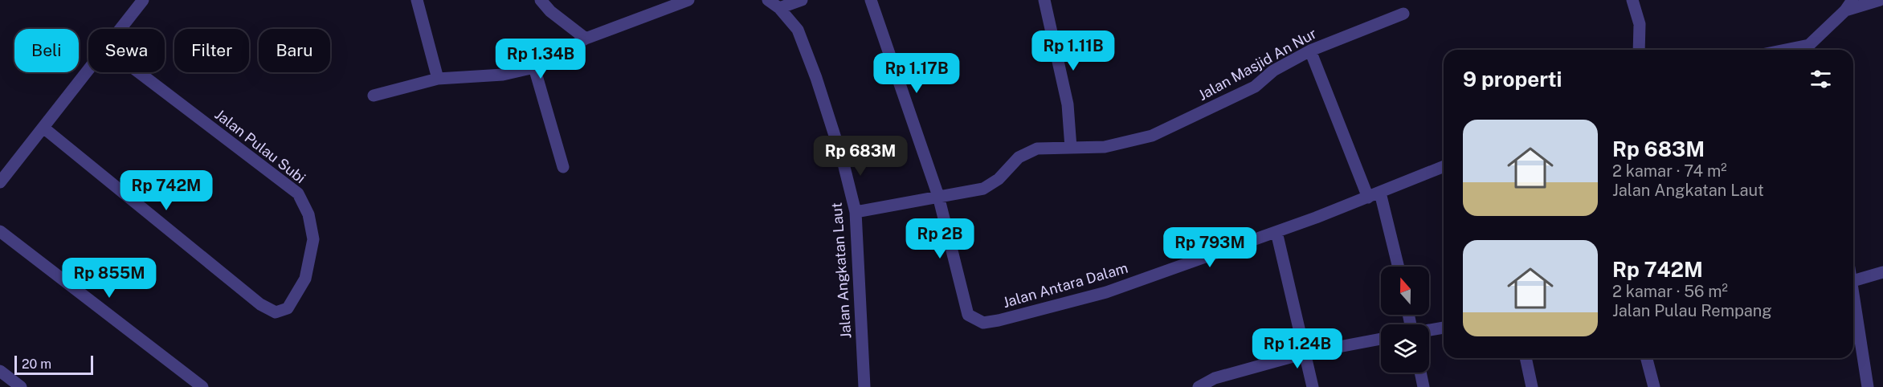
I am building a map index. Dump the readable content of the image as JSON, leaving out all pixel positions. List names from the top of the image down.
{
  "streets": {
    "street": [
      "Jalan Masjid An Nur",
      "Jalan Pulau Subi",
      "Jalan Angkatan Laut",
      "Jalan Antara Dalam"
    ]
  },
  "crossings": [
    ["Jalan Masjid An Nur", "Jalan Angkatan Laut"],
    ["Jalan Masjid An Nur", "Jalan Antara Dalam"]
  ],
  "scale_bar": "20 m",
  "north": "top",
  "page": {
    "chip": [
      "Beli",
      "Sewa",
      "Filter",
      "Baru"
    ],
    "price": [
      "Rp 1.11B",
      "Rp 1.34B",
      "Rp 1.17B",
      "Rp 683M",
      "Rp 742M",
      "Rp 2B",
      "Rp 793M",
      "Rp 855M",
      "Rp 1.24B"
    ],
    "heading": "9 properti",
    "list": [
      {
        "name": "Rp 683M",
        "note": "2 kamar · 74 m² · Jalan Angkatan Laut"
      },
      {
        "name": "Rp 742M",
        "note": "2 kamar · 56 m² · Jalan Pulau Rempang"
      }
    ],
    "scale": "20 m"
  }
}
